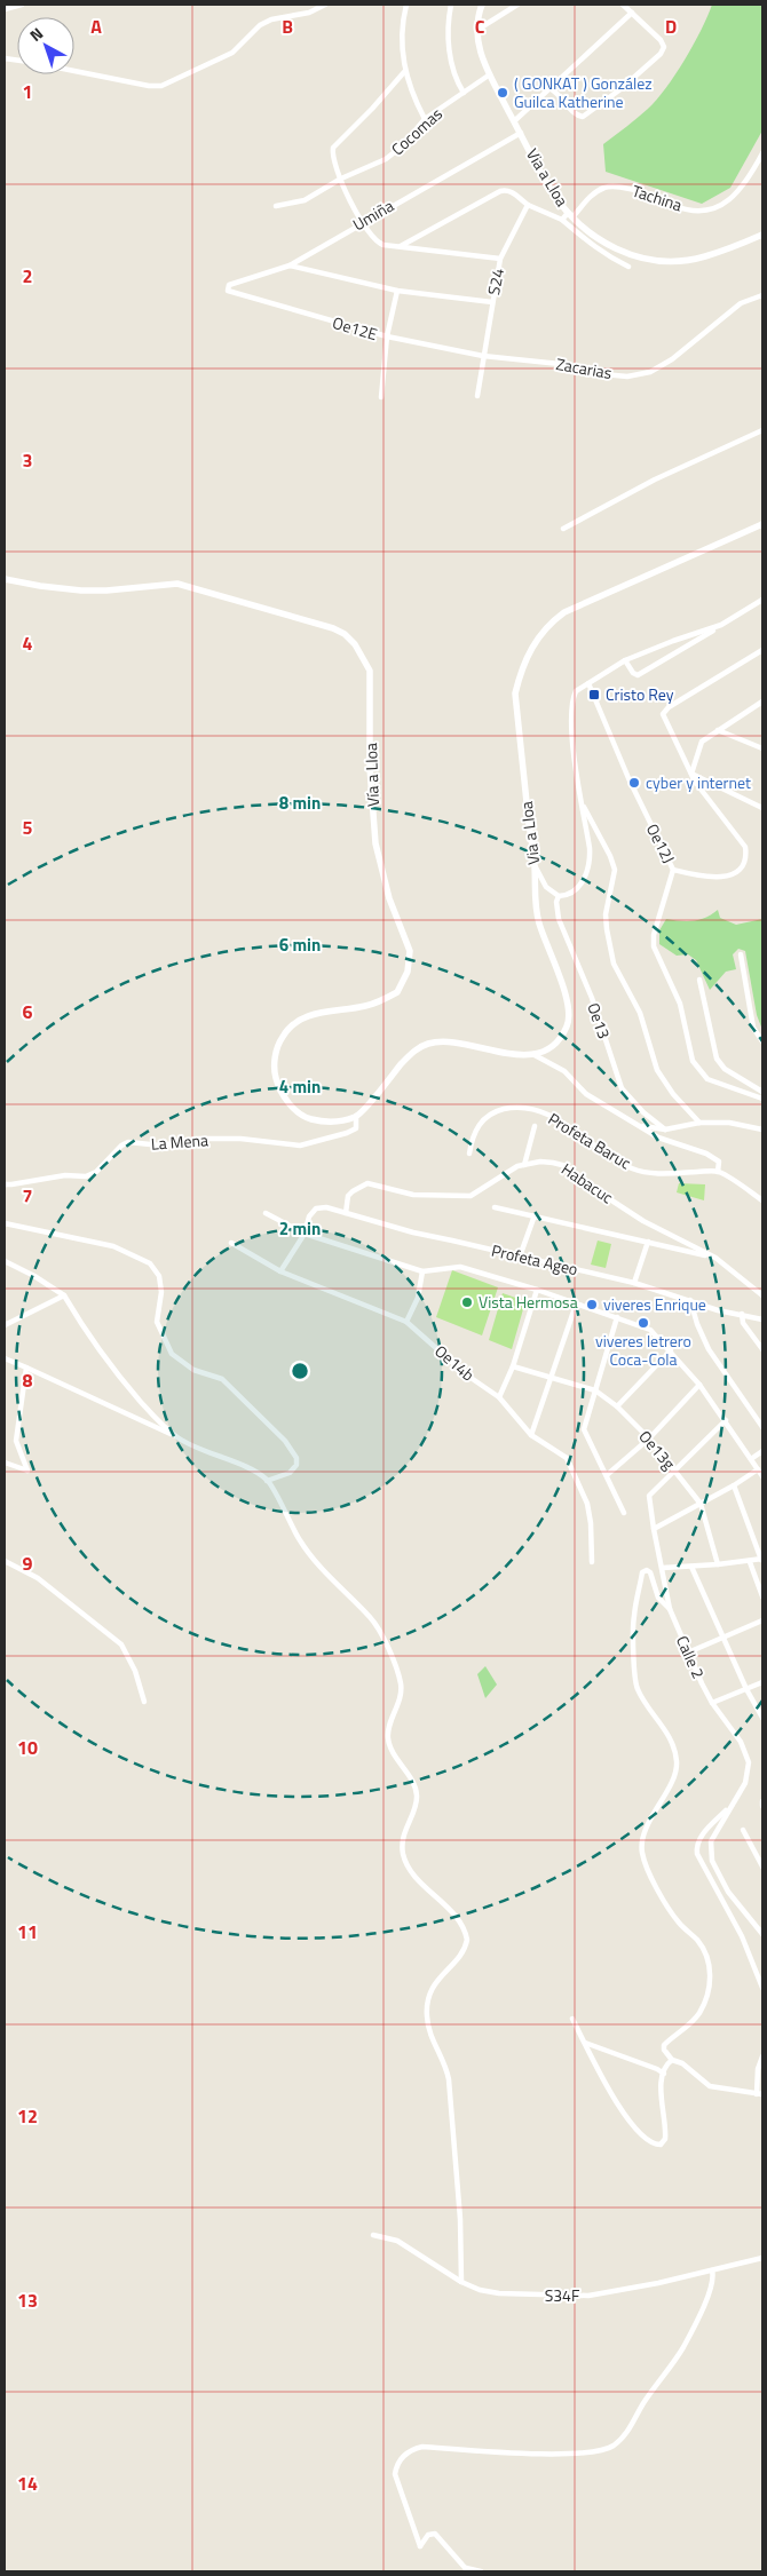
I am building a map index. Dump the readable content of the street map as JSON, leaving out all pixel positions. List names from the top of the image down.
{
  "streets": {
    "street": [
      "Cocomas",
      "Via a Lloa",
      "Tachina",
      "Umiña",
      "S24",
      "Oe12E",
      "Zacarias",
      "Vía a Lloa",
      "Oe12J",
      "Oe13",
      "Profeta Baruc",
      "La Mena",
      "Habacuc",
      "Profeta Ageo",
      "Oe14b",
      "Oe13g",
      "Calle 2",
      "S34F"
    ]
  },
  "crossings": [
    ["Cocomas", "Via a Lloa"],
    ["Via a Lloa", "Tachina"],
    ["Via a Lloa", "Umiña"],
    ["Umiña", "Oe12E"],
    ["S24", "Oe12E"],
    ["S24", "Zacarias"],
    ["Oe12E", "Zacarias"],
    ["Vía a Lloa", "La Mena"],
    ["Habacuc", "Profeta Ageo"],
    ["Oe13g", "Calle 2"]
  ],
  "places": {
    "other": [
      "( GONKAT ) González Guilca Katherine",
      "cyber y internet",
      "Vista Hermosa",
      "viveres Enrique",
      "viveres letrero Coca-Cola"
    ],
    "transit": ["Cristo Rey"]
  },
  "north": "top left",
  "grid": {
    "columns": [
      "A",
      "B",
      "C",
      "D"
    ],
    "rows": [
      "1",
      "2",
      "3",
      "4",
      "5",
      "6",
      "7",
      "8",
      "9",
      "10",
      "11",
      "12",
      "13",
      "14"
    ]
  },
  "rings": [
    "8 min",
    "6 min",
    "4 min",
    "2 min"
  ]
}
